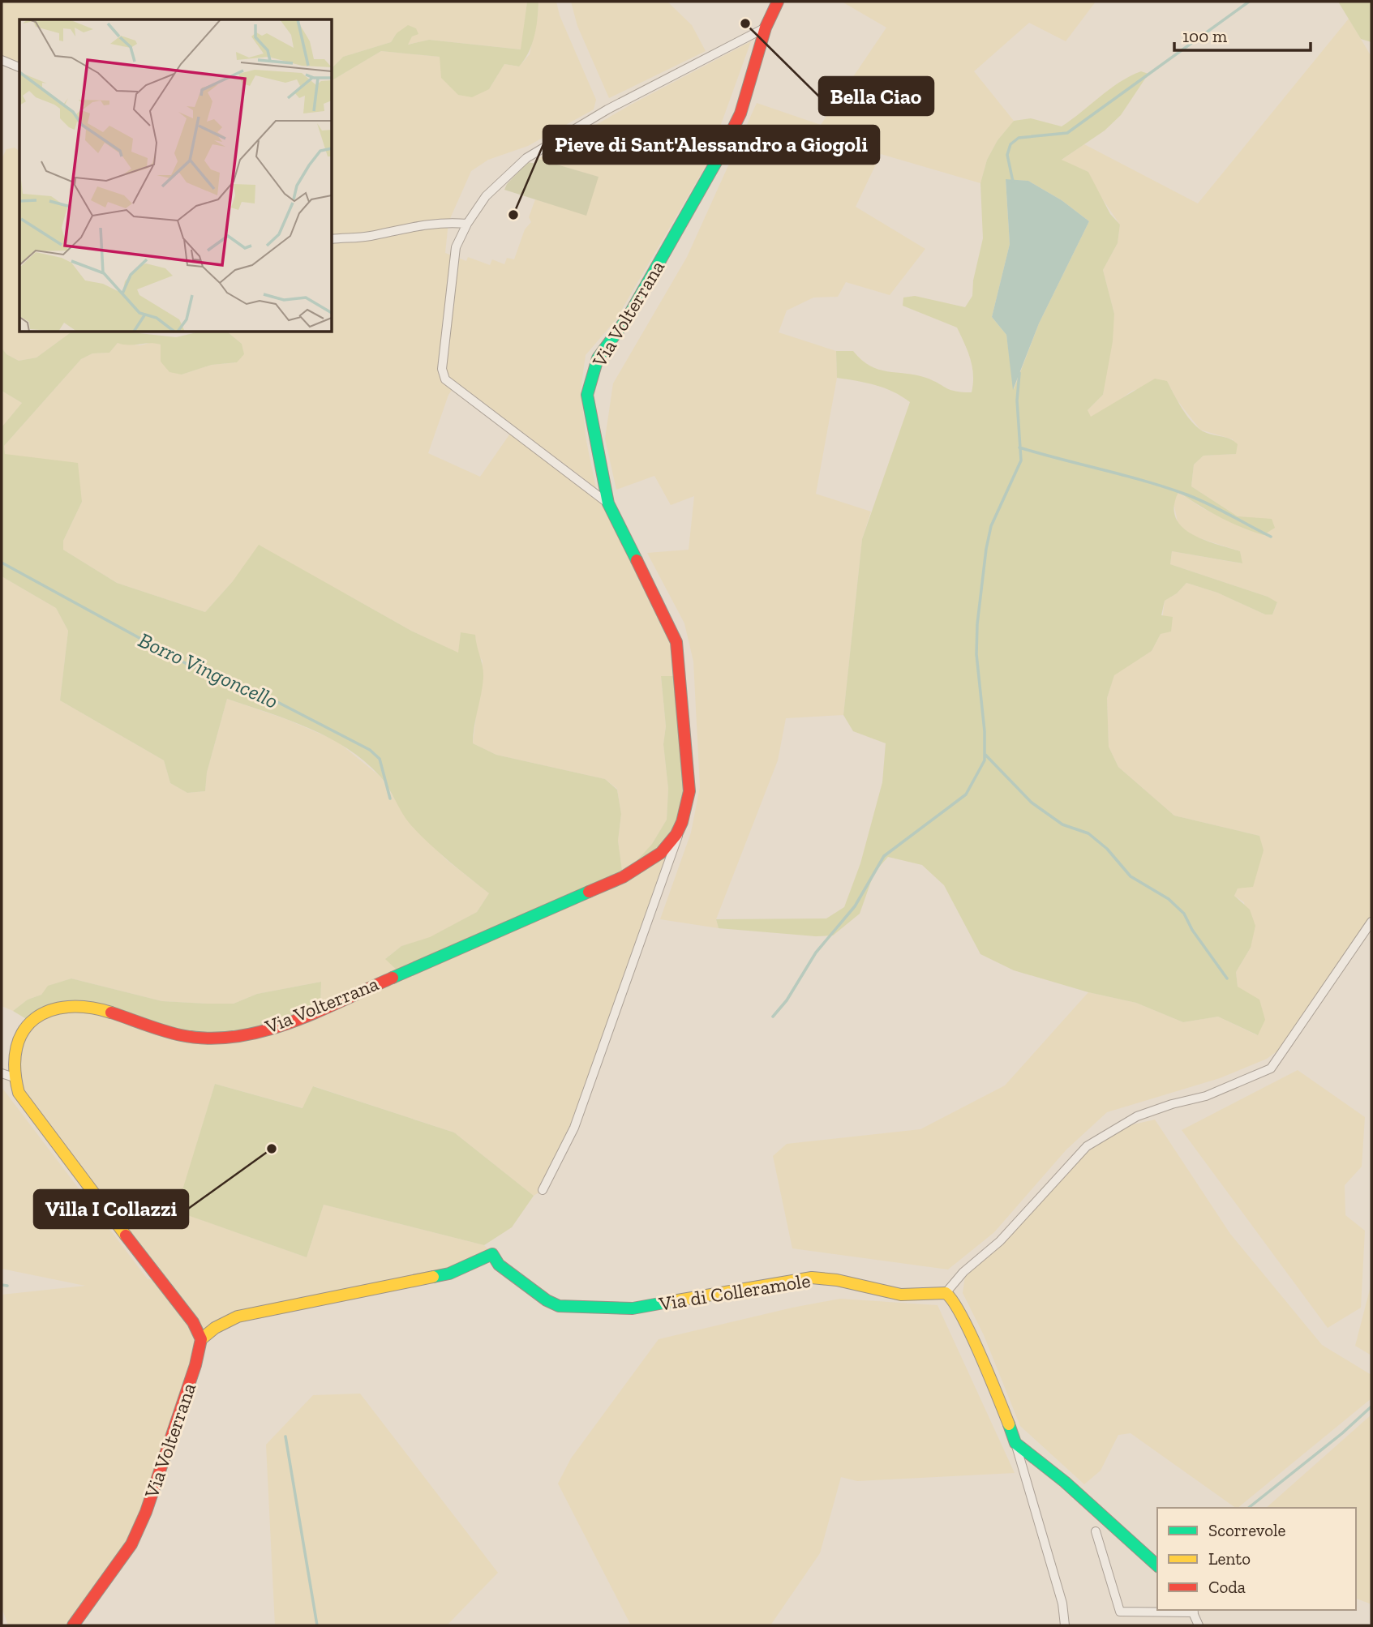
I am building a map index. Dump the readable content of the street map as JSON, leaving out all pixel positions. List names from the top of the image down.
{
  "streets": {
    "main road": ["Via Volterrana", "Via di Colleramole"]
  },
  "crossings": [
    ["Via Volterrana", "Via di Colleramole"]
  ],
  "water": ["Borro Vingoncello"],
  "places": ["Bella Ciao", "Pieve di Sant'Alessandro a Giogoli", "Villa I Collazzi"],
  "legend": ["Scorrevole", "Lento", "Coda"],
  "scale_bar": "100 m"
}
